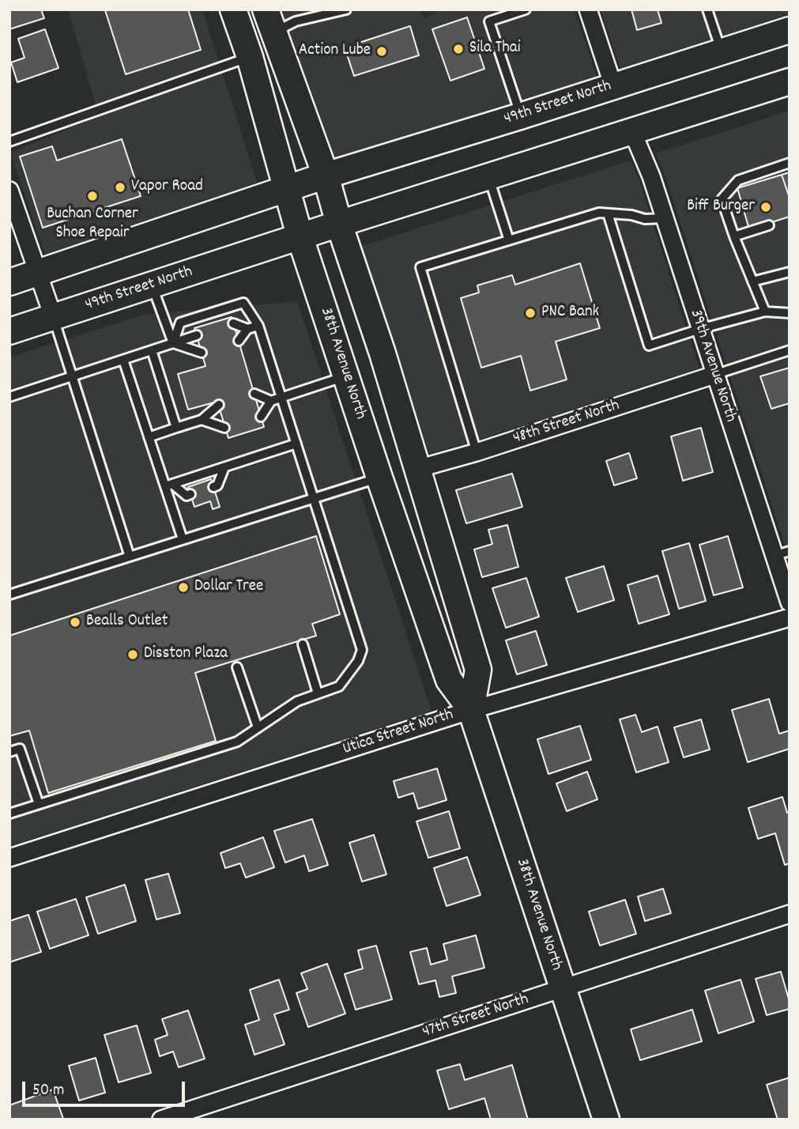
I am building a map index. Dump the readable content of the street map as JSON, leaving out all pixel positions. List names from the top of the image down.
{
  "streets": {
    "main road": ["49th Street North", "38th Avenue North"],
    "street": [
      "39th Avenue North",
      "48th Street North",
      "Utica Street North",
      "47th Street North"
    ]
  },
  "crossings": [
    ["49th Street North", "38th Avenue North"],
    ["38th Avenue North", "48th Street North"],
    ["38th Avenue North", "Utica Street North"],
    ["38th Avenue North", "47th Street North"],
    ["39th Avenue North", "48th Street North"]
  ],
  "places": [
    "Sila Thai",
    "Action Lube",
    "Vapor Road",
    "Buchan Corner Shoe Repair",
    "Biff Burger",
    "PNC Bank",
    "Dollar Tree",
    "Bealls Outlet",
    "Disston Plaza"
  ],
  "scale_bar": "50 m"
}
